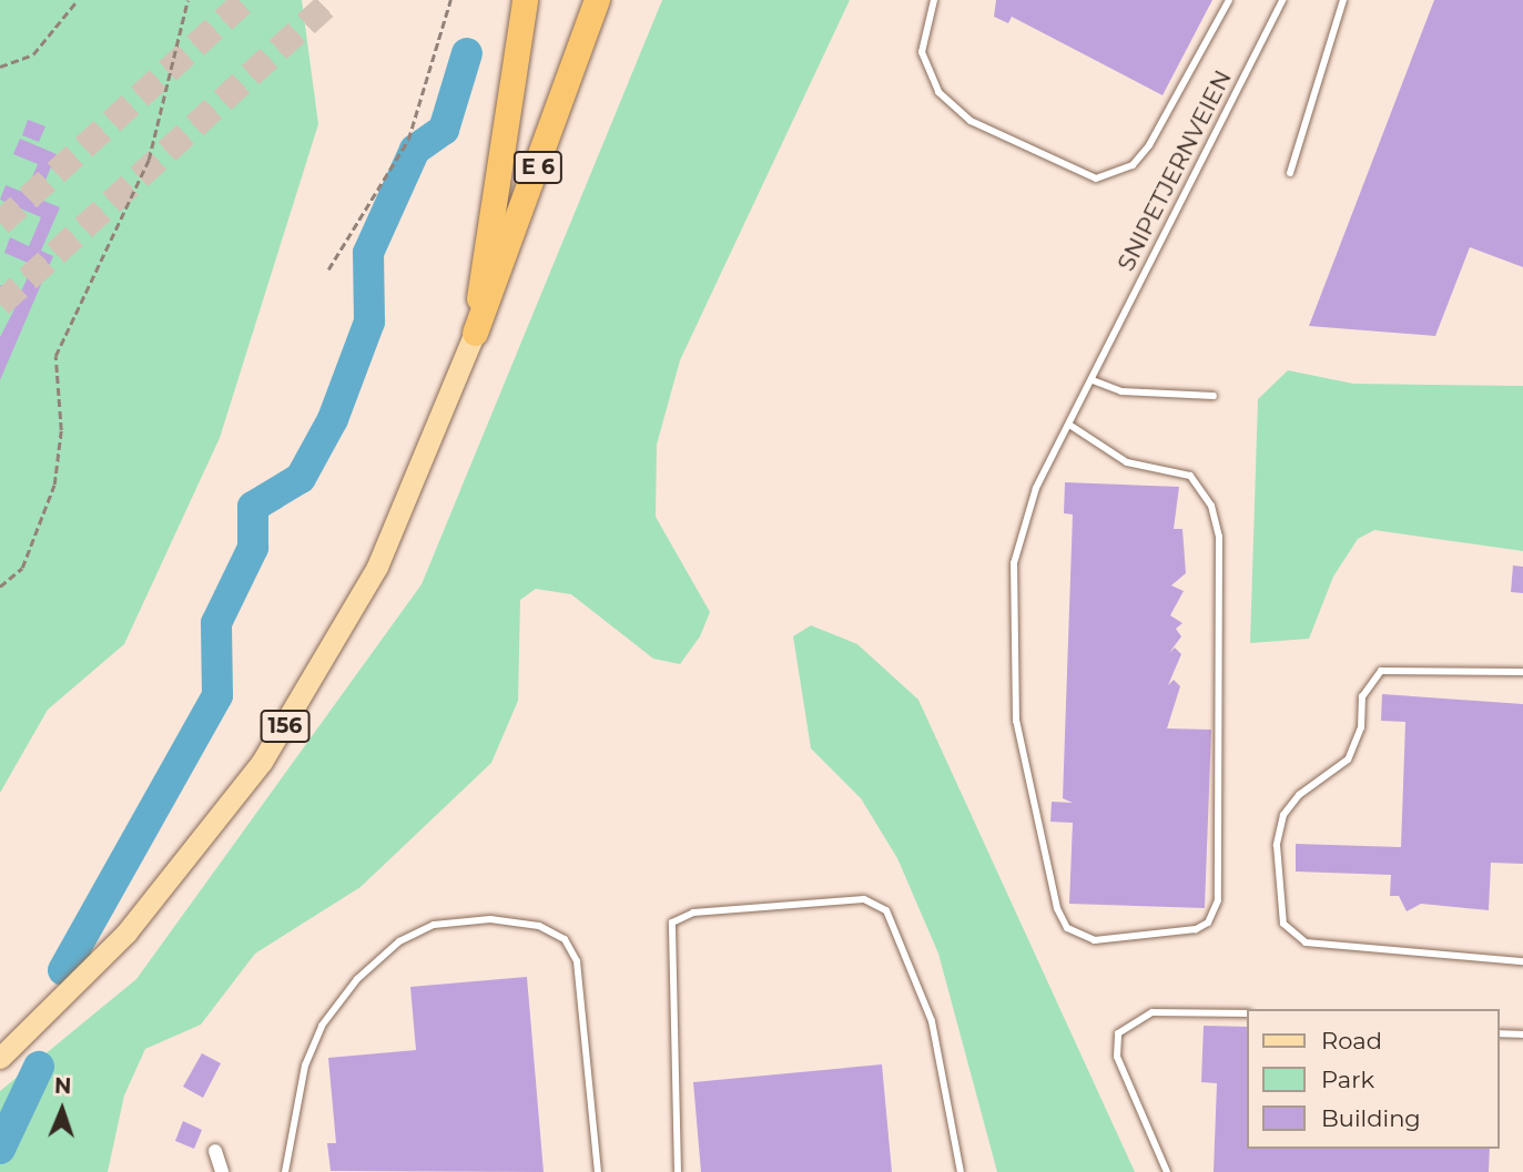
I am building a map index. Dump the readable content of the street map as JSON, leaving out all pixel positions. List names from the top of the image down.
{
  "streets": {
    "highway": ["E 6"],
    "main road": ["156"],
    "lane": ["SNIPETJERNVEIEN"]
  },
  "crossings": [
    ["E 6", "156"]
  ],
  "legend": ["Road", "Park", "Building"],
  "north": "top"
}
